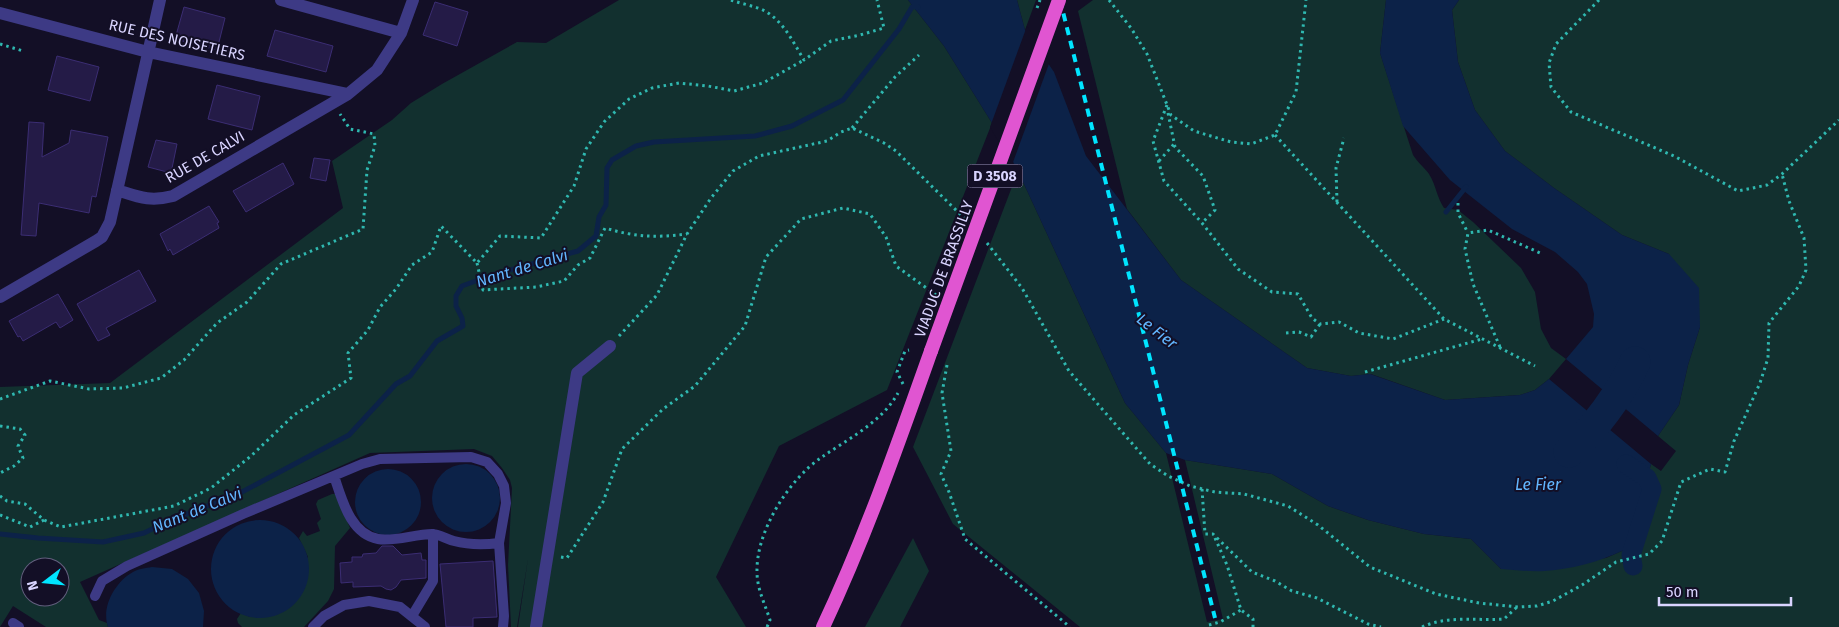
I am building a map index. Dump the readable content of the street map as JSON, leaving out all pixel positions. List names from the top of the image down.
{
  "streets": {
    "highway": ["D 3508", "VIADUC DE BRASSILLY"],
    "street": ["RUE DES NOISETIERS", "RUE DE CALVI"]
  },
  "crossings": [
    ["RUE DES NOISETIERS", "RUE DE CALVI"]
  ],
  "water": ["Nant de Calvi", "Le Fier"],
  "scale_bar": "50 m",
  "north": "left"
}
